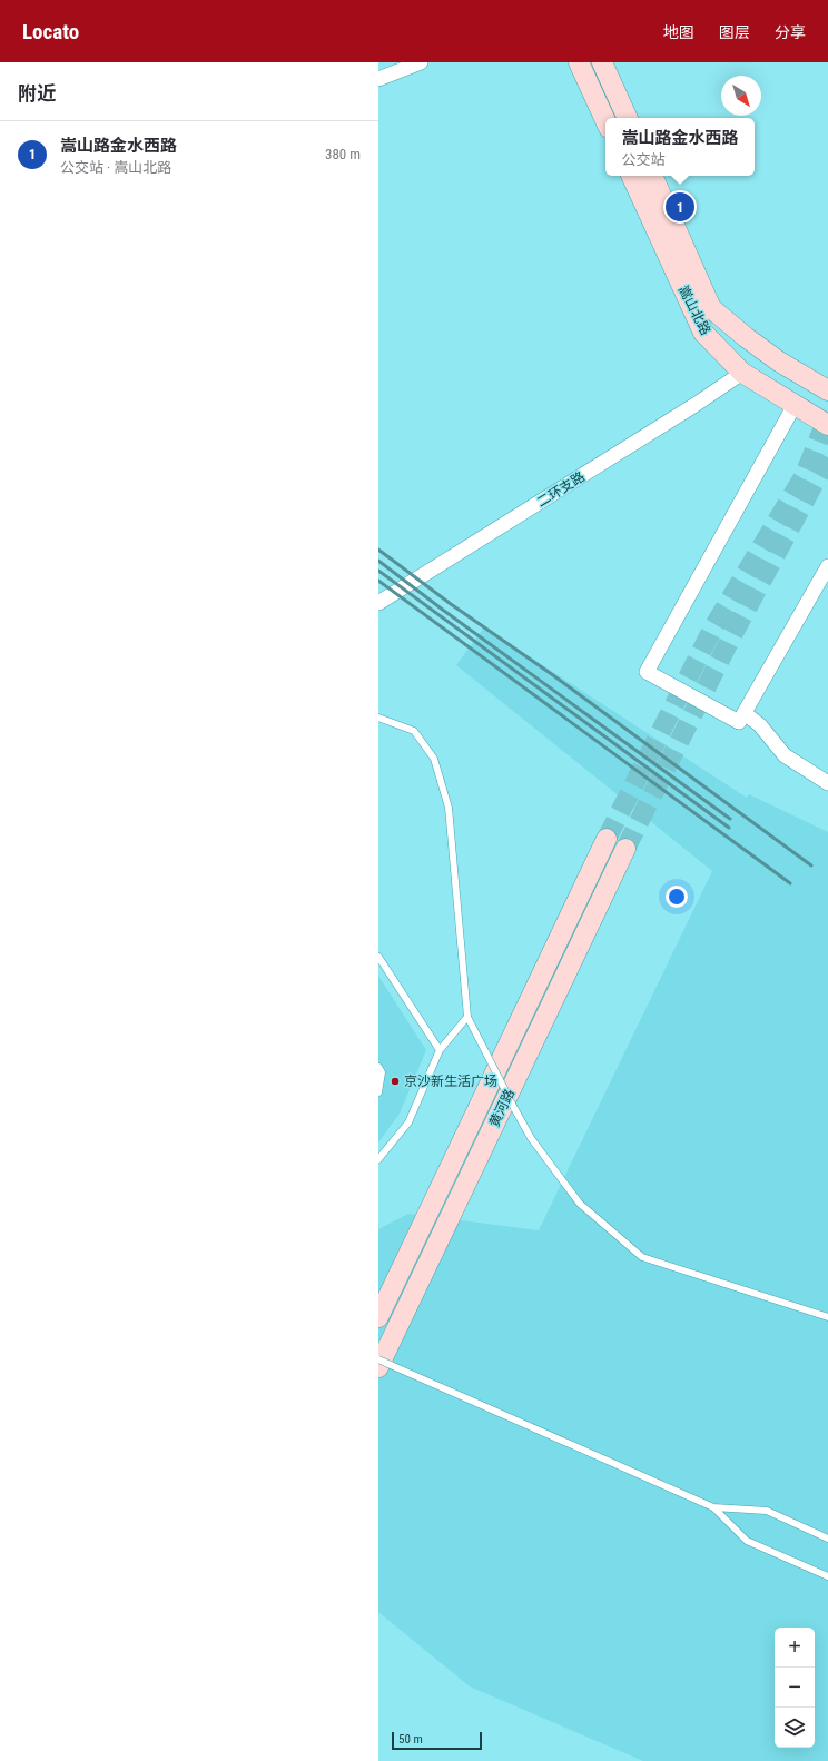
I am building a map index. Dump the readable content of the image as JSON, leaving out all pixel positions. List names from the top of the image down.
{
  "streets": {
    "main road": ["嵩山北路", "黄河路"],
    "street": ["二环支路"]
  },
  "crossings": [
    ["嵩山北路", "二环支路"]
  ],
  "places": ["京沙新生活广场"],
  "scale_bar": "50 m",
  "north": "bottom right",
  "page": {
    "header": "Locato",
    "nav": ["地图", "图层", "分享"],
    "heading": "附近",
    "popup": ["嵩山路金水西路", "公交站"],
    "list": [
      {
        "mark": "1",
        "name": "嵩山路金水西路",
        "note": "公交站 · 嵩山北路",
        "value": "380 m"
      }
    ],
    "pins": "1",
    "map_buttons": ["+", "−"],
    "scale": "50 m"
  }
}
